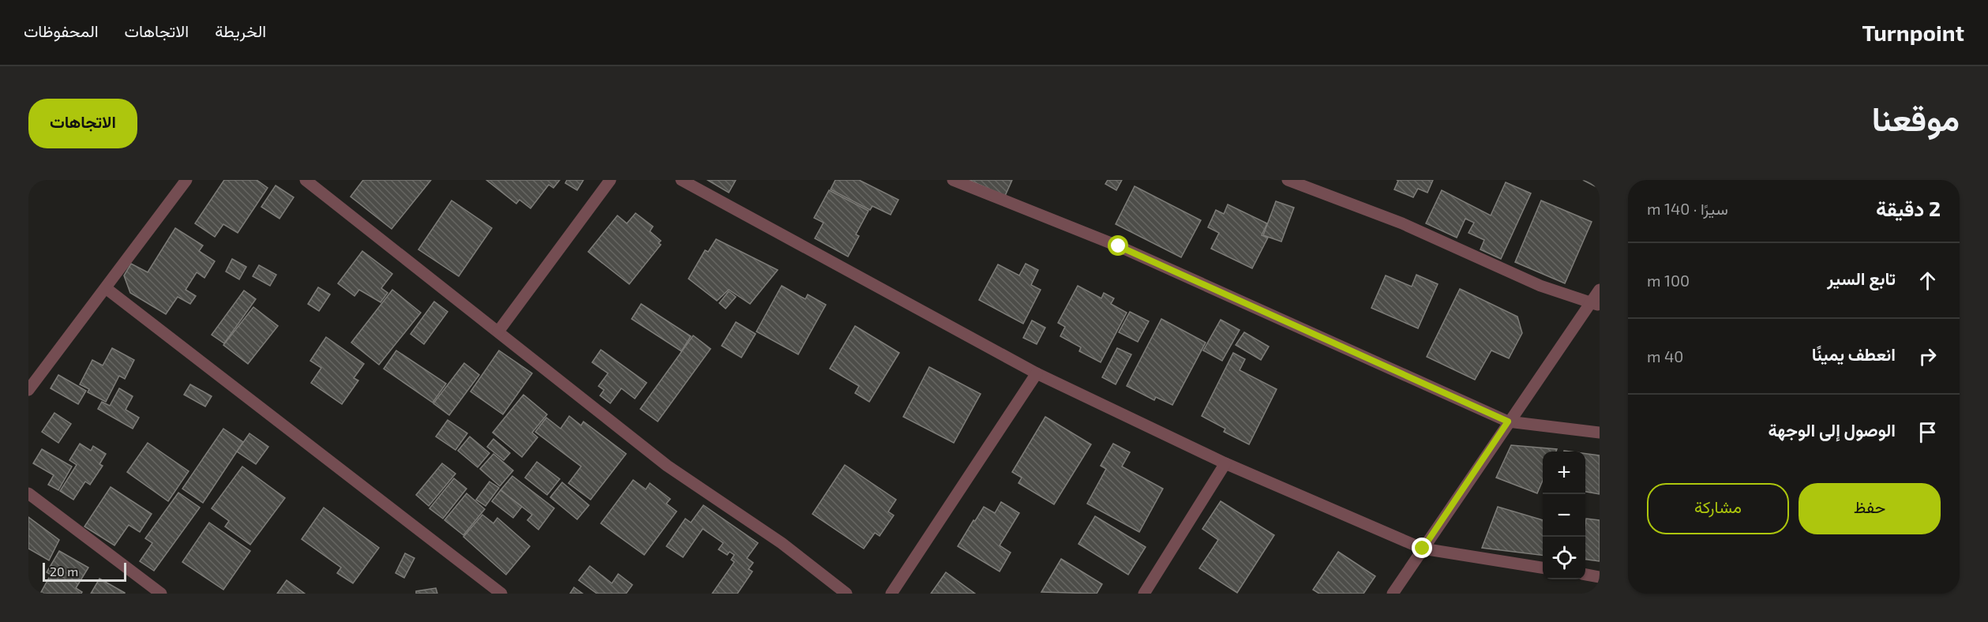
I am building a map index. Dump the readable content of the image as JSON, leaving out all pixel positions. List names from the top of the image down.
{
  "scale_bar": "20 m",
  "page": {
    "header": "Turnpoint",
    "nav": ["الخريطة", "الاتجاهات", "المحفوظات"],
    "title": "موقعنا",
    "buttons": [
      "الاتجاهات",
      ["حفظ", "مشاركة"]
    ],
    "heading": ["2 دقيقة", "سيرًا · 140 m"],
    "list": [
      ["تابع السير", "100 m"],
      ["انعطف يمينًا", "40 m"],
      "الوصول إلى الوجهة"
    ],
    "map_buttons": ["+", "−"],
    "scale": "20 m"
  }
}
